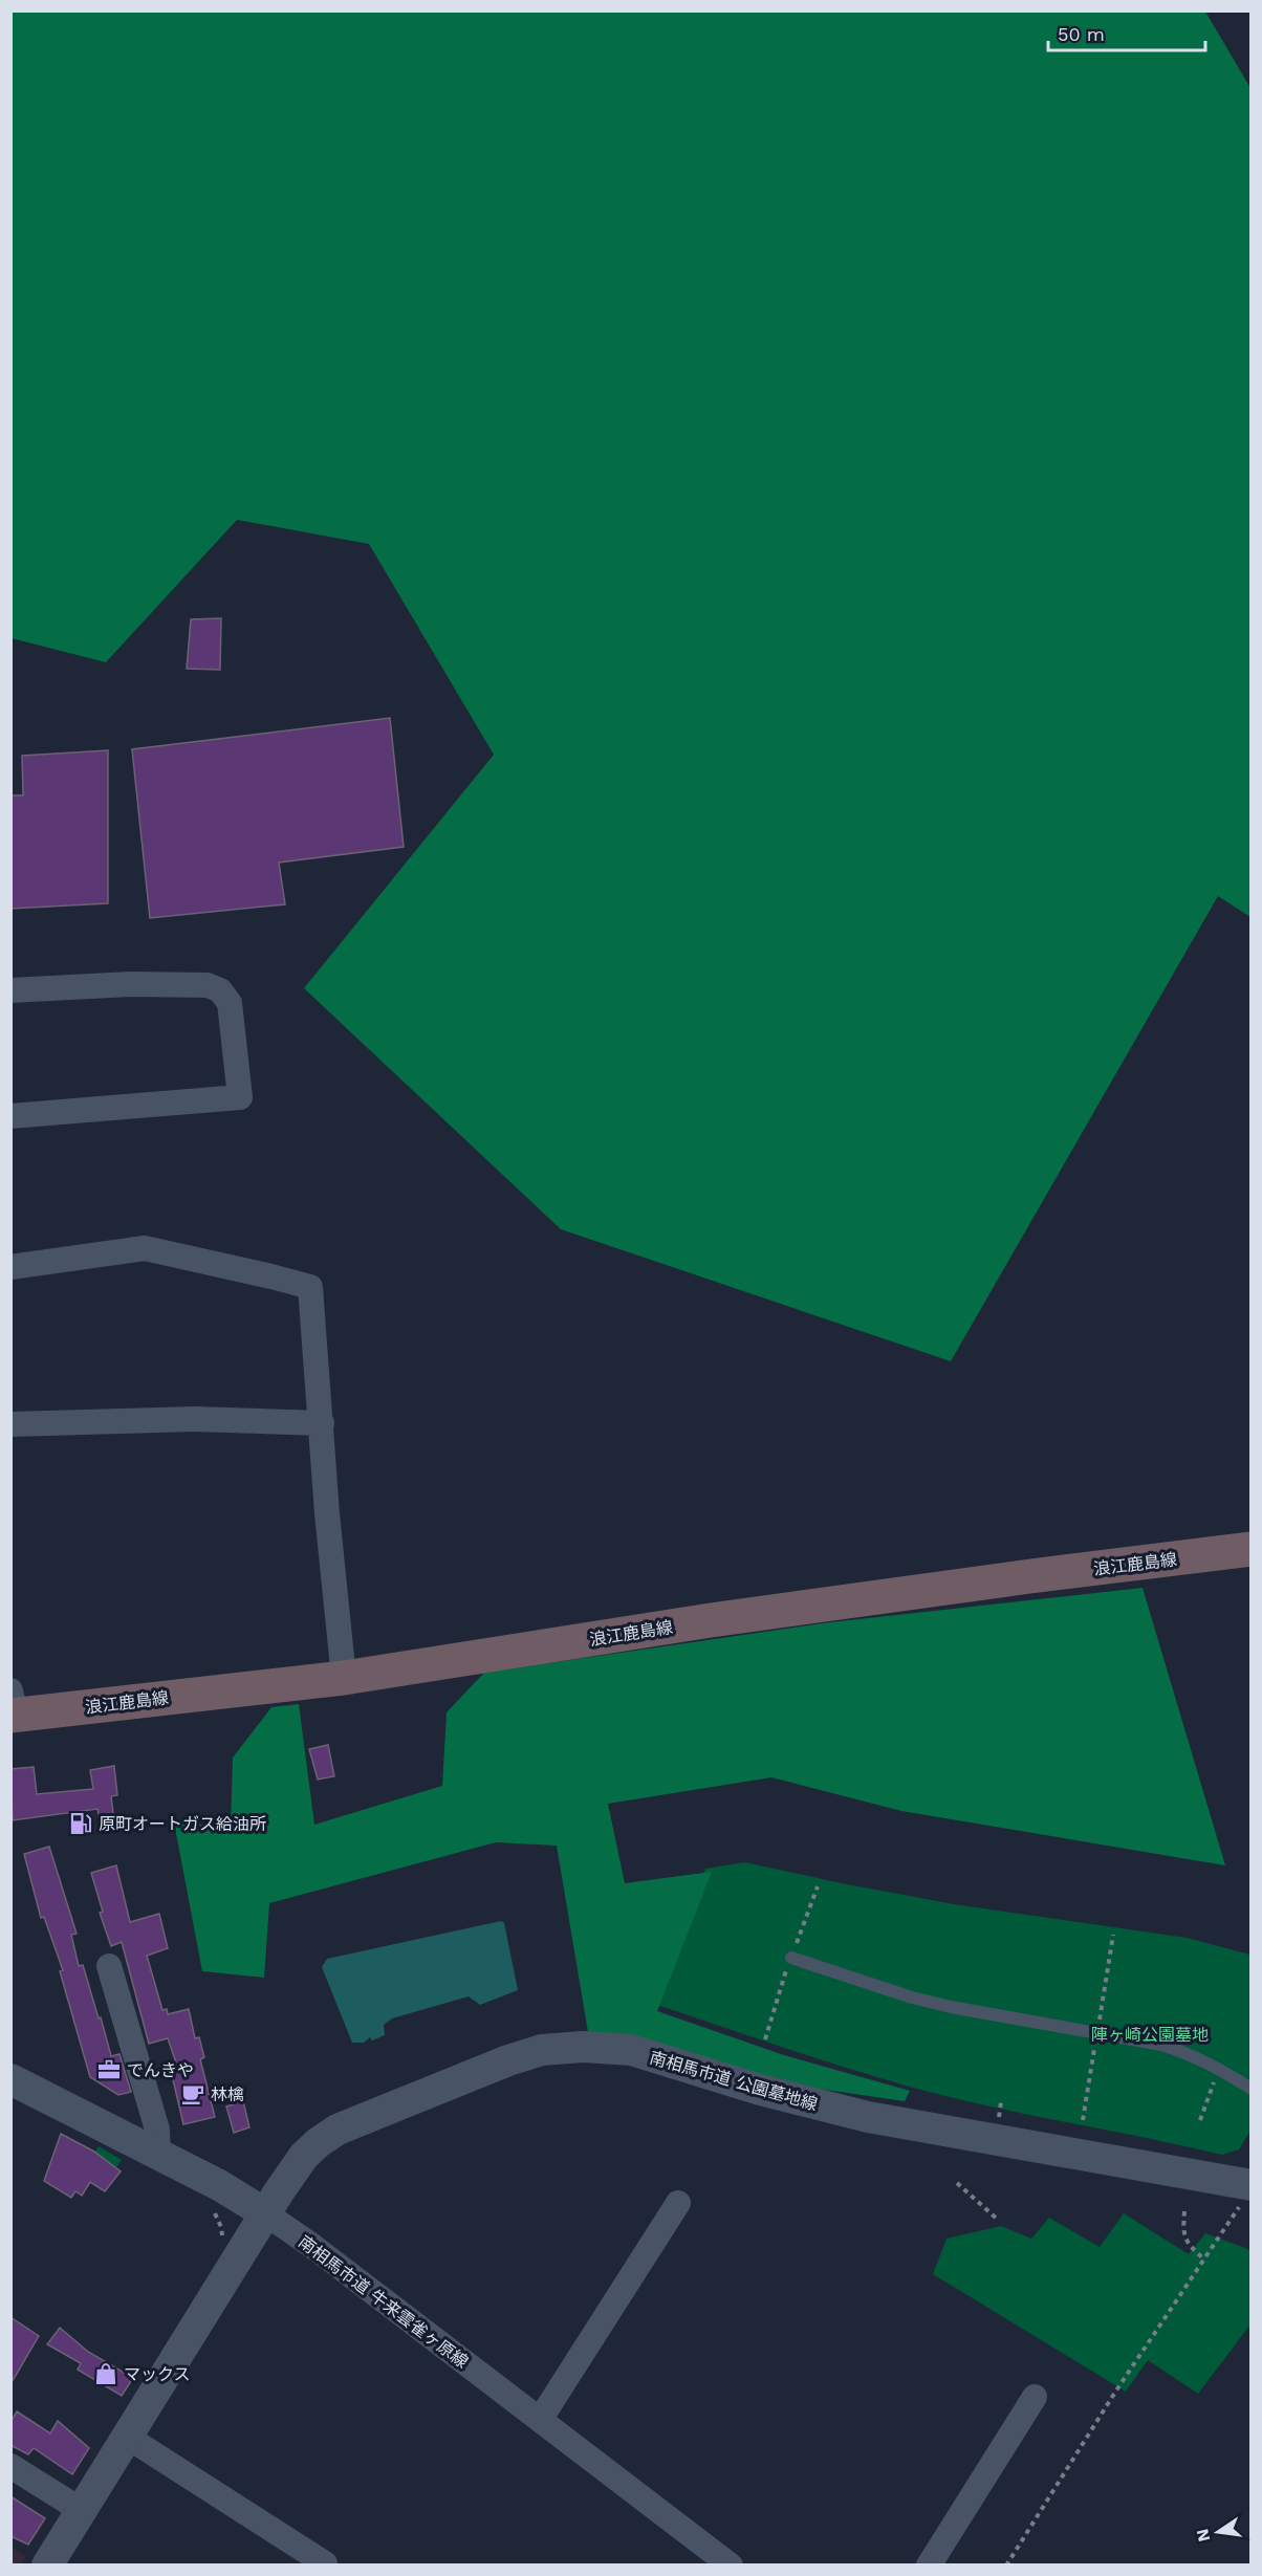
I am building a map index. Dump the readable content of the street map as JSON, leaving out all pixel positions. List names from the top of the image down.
{
  "streets": {
    "main road": ["浪江鹿島線"],
    "street": ["南相馬市道 公園墓地線", "南相馬市道 牛来雲雀ヶ原線"]
  },
  "crossings": [
    ["南相馬市道 公園墓地線", "南相馬市道 牛来雲雀ヶ原線"]
  ],
  "parks": ["陣ヶ崎公園墓地"],
  "places": {
    "fuel station": ["原町オートガス給油所"],
    "office": ["でんきや"],
    "cafe": ["林檎"],
    "shop": ["マックス"]
  },
  "scale_bar": "50 m",
  "north": "left"
}
